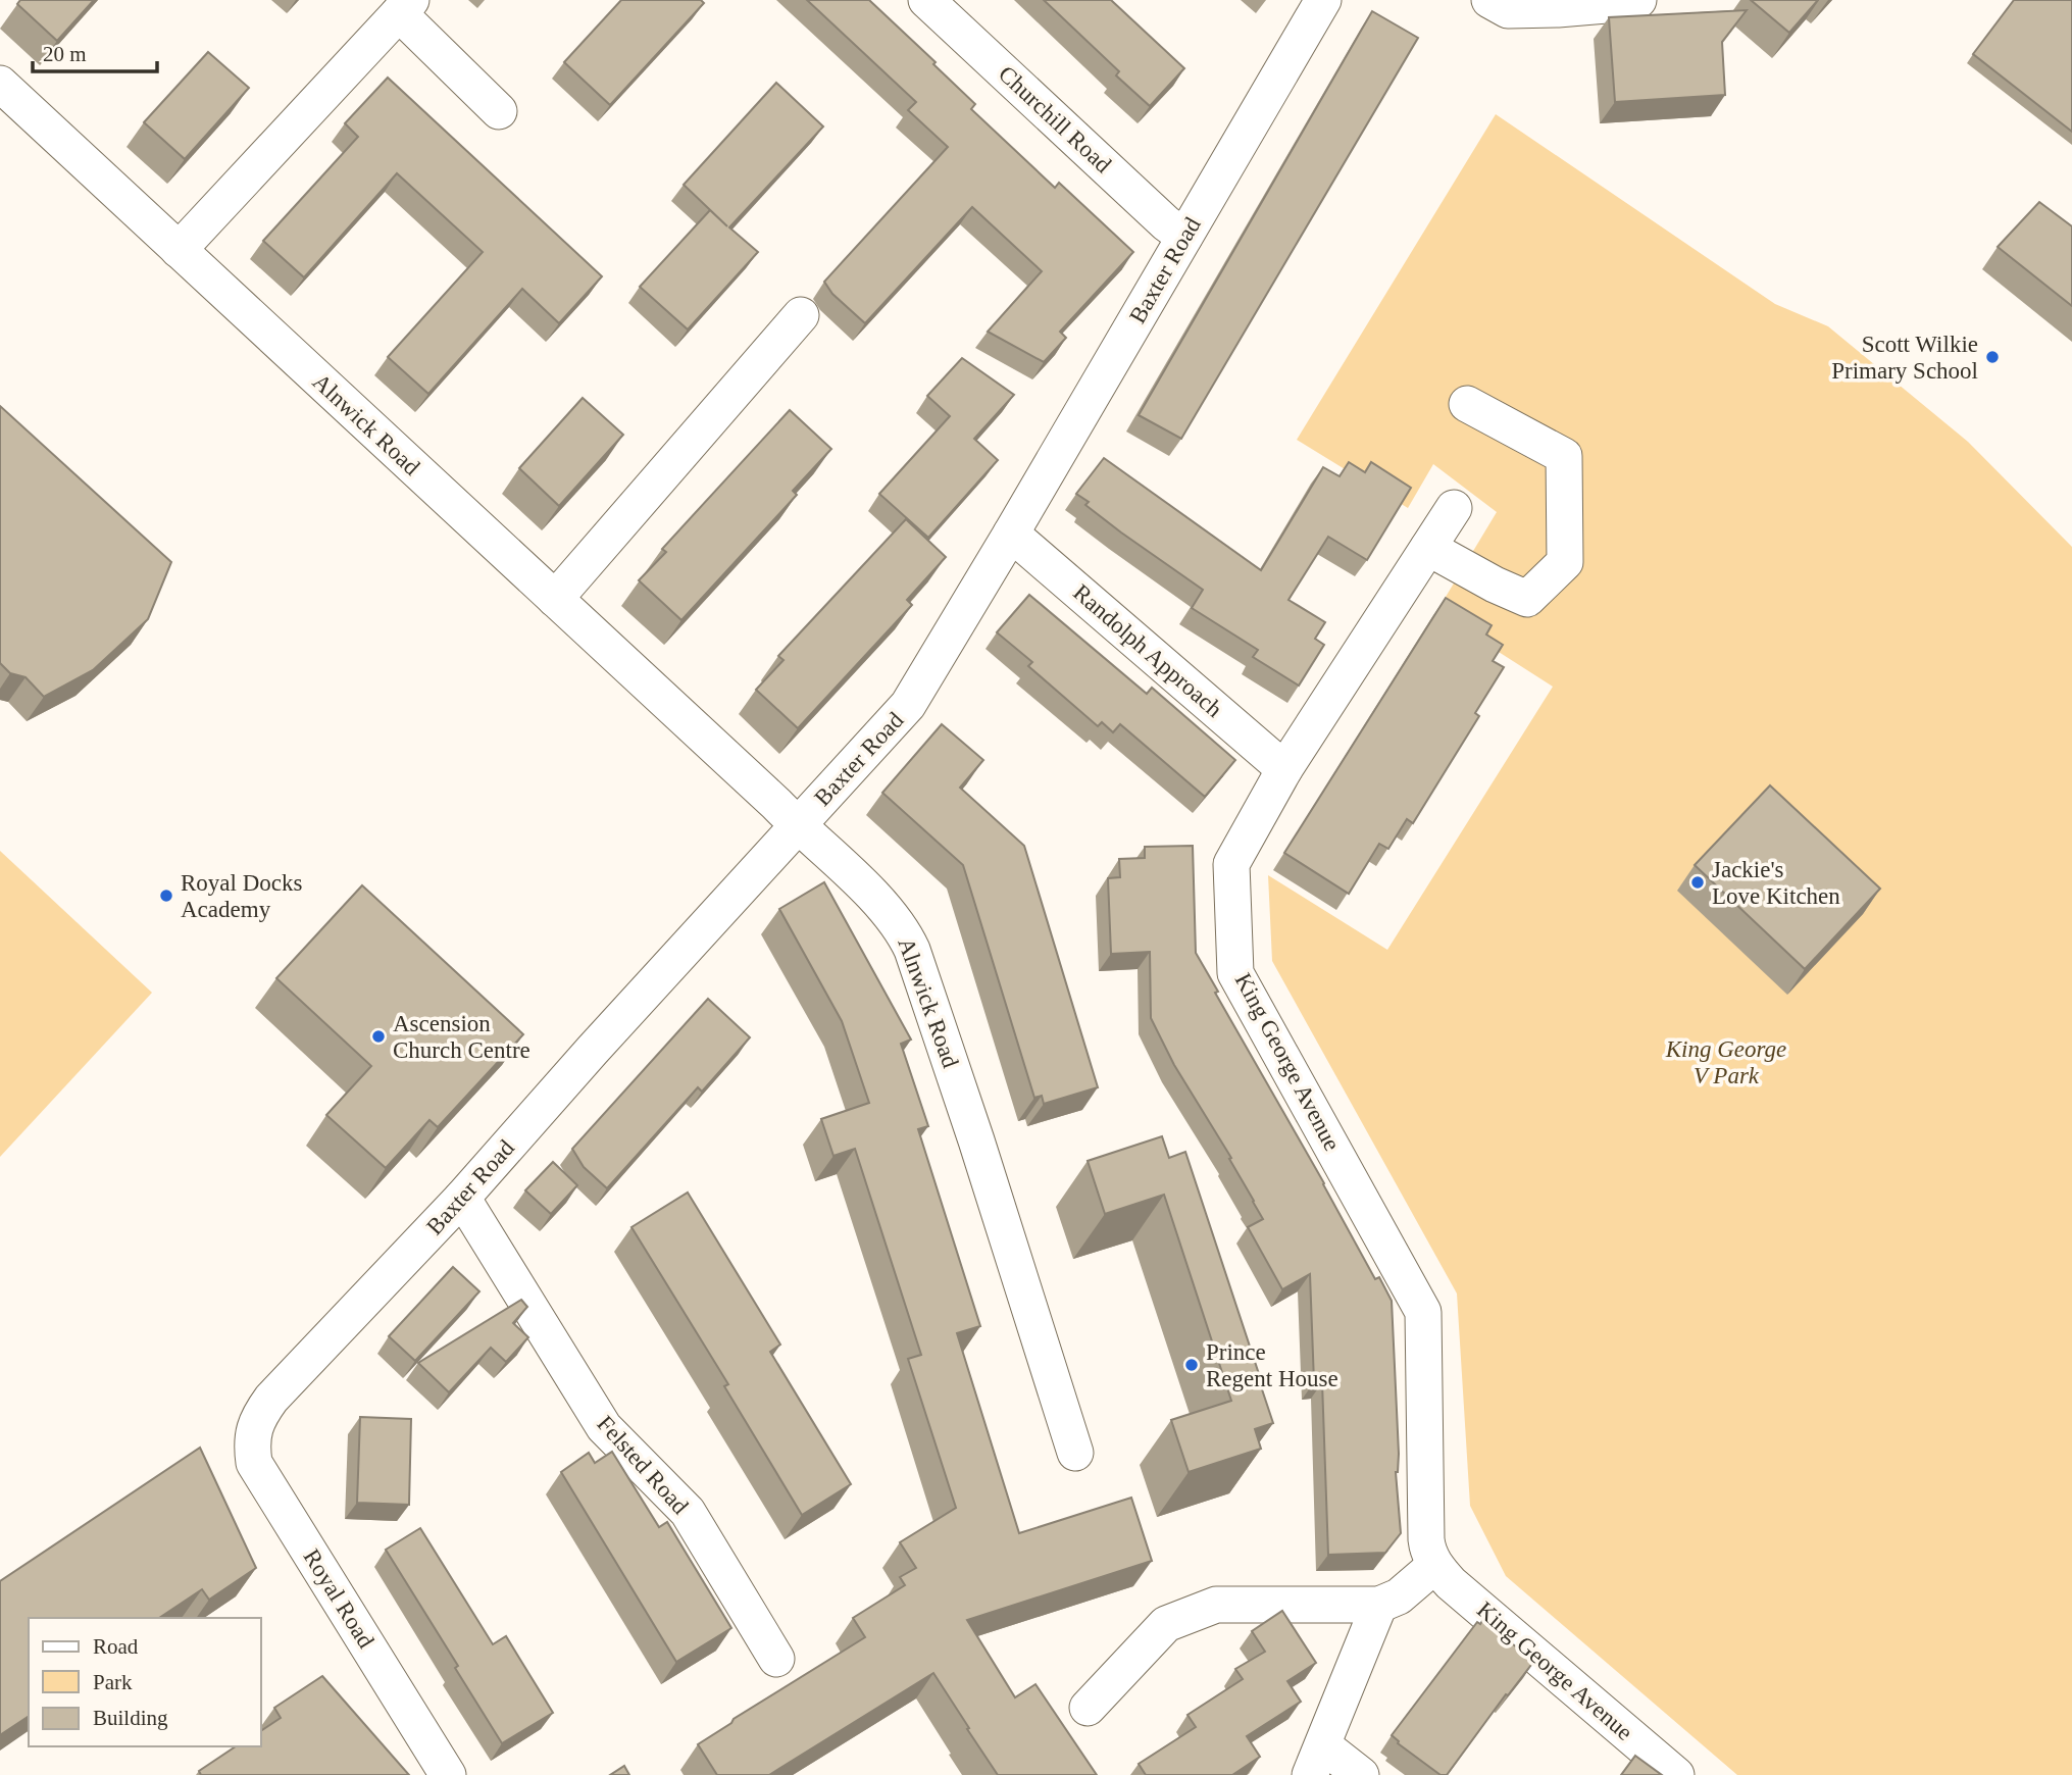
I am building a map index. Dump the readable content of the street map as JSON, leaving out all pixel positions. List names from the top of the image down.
{
  "streets": {
    "street": [
      "Churchill Road",
      "Baxter Road",
      "Alnwick Road",
      "Randolph Approach",
      "King George Avenue",
      "Felsted Road",
      "Royal Road"
    ]
  },
  "crossings": [
    ["Churchill Road", "Baxter Road"],
    ["Baxter Road", "Alnwick Road"],
    ["Baxter Road", "Randolph Approach"],
    ["Baxter Road", "Felsted Road"],
    ["Baxter Road", "Royal Road"],
    ["Randolph Approach", "King George Avenue"]
  ],
  "parks": ["King George V Park"],
  "places": [
    "Scott Wilkie Primary School",
    "Jackie's Love Kitchen",
    "Royal Docks Academy",
    "Ascension Church Centre",
    "Prince Regent House"
  ],
  "legend": ["Road", "Park", "Building"],
  "scale_bar": "20 m"
}
